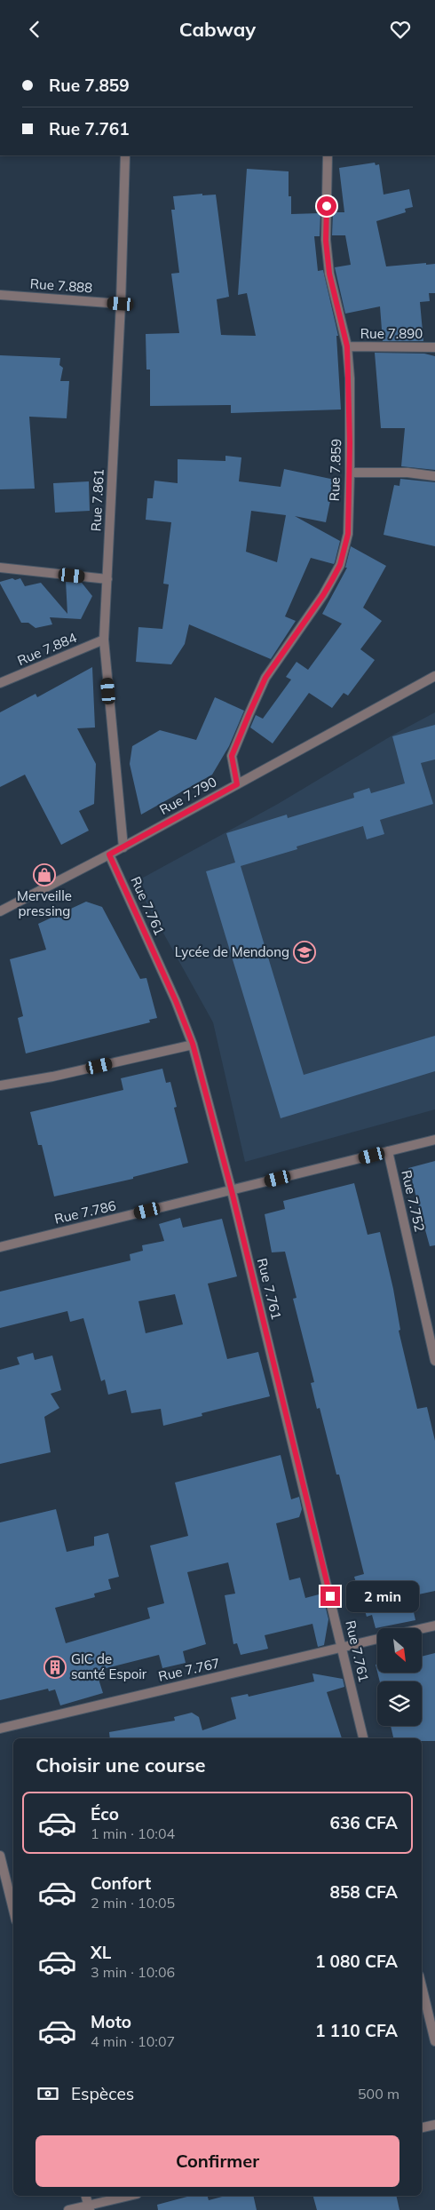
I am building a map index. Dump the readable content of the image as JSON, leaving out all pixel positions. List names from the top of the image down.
{
  "streets": {
    "street": [
      "Rue 7.888",
      "Rue 7.890",
      "Rue 7.859",
      "Rue 7.861",
      "Rue 7.884",
      "Rue 7.790",
      "Rue 7.761",
      "Rue 7.752",
      "Rue 7.786",
      "Rue 7.767"
    ]
  },
  "crossings": [
    ["Rue 7.888", "Rue 7.861"],
    ["Rue 7.890", "Rue 7.859"],
    ["Rue 7.859", "Rue 7.790"],
    ["Rue 7.861", "Rue 7.884"],
    ["Rue 7.861", "Rue 7.790"],
    ["Rue 7.790", "Rue 7.761"],
    ["Rue 7.761", "Rue 7.786"],
    ["Rue 7.761", "Rue 7.767"],
    ["Rue 7.752", "Rue 7.786"]
  ],
  "places": {
    "shop": ["Merveille pressing"],
    "school or university": ["Lycée de Mendong"],
    "building": ["GIC de santé Espoir"]
  },
  "north": "bottom right",
  "page": {
    "header": "Cabway",
    "banner": ["Rue 7.859", "Rue 7.761"],
    "bubble": "2 min",
    "heading": "Choisir une course",
    "list": [
      {
        "name": "Éco",
        "note": "1 min · 10:04",
        "value": "636 CFA"
      },
      {
        "name": "Confort",
        "note": "2 min · 10:05",
        "value": "858 CFA"
      },
      {
        "name": "XL",
        "note": "3 min · 10:06",
        "value": "1 080 CFA"
      },
      {
        "name": "Moto",
        "note": "4 min · 10:07",
        "value": "1 110 CFA"
      }
    ],
    "pay": ["Espèces", "500 m"],
    "buttons": "Confirmer"
  }
}
